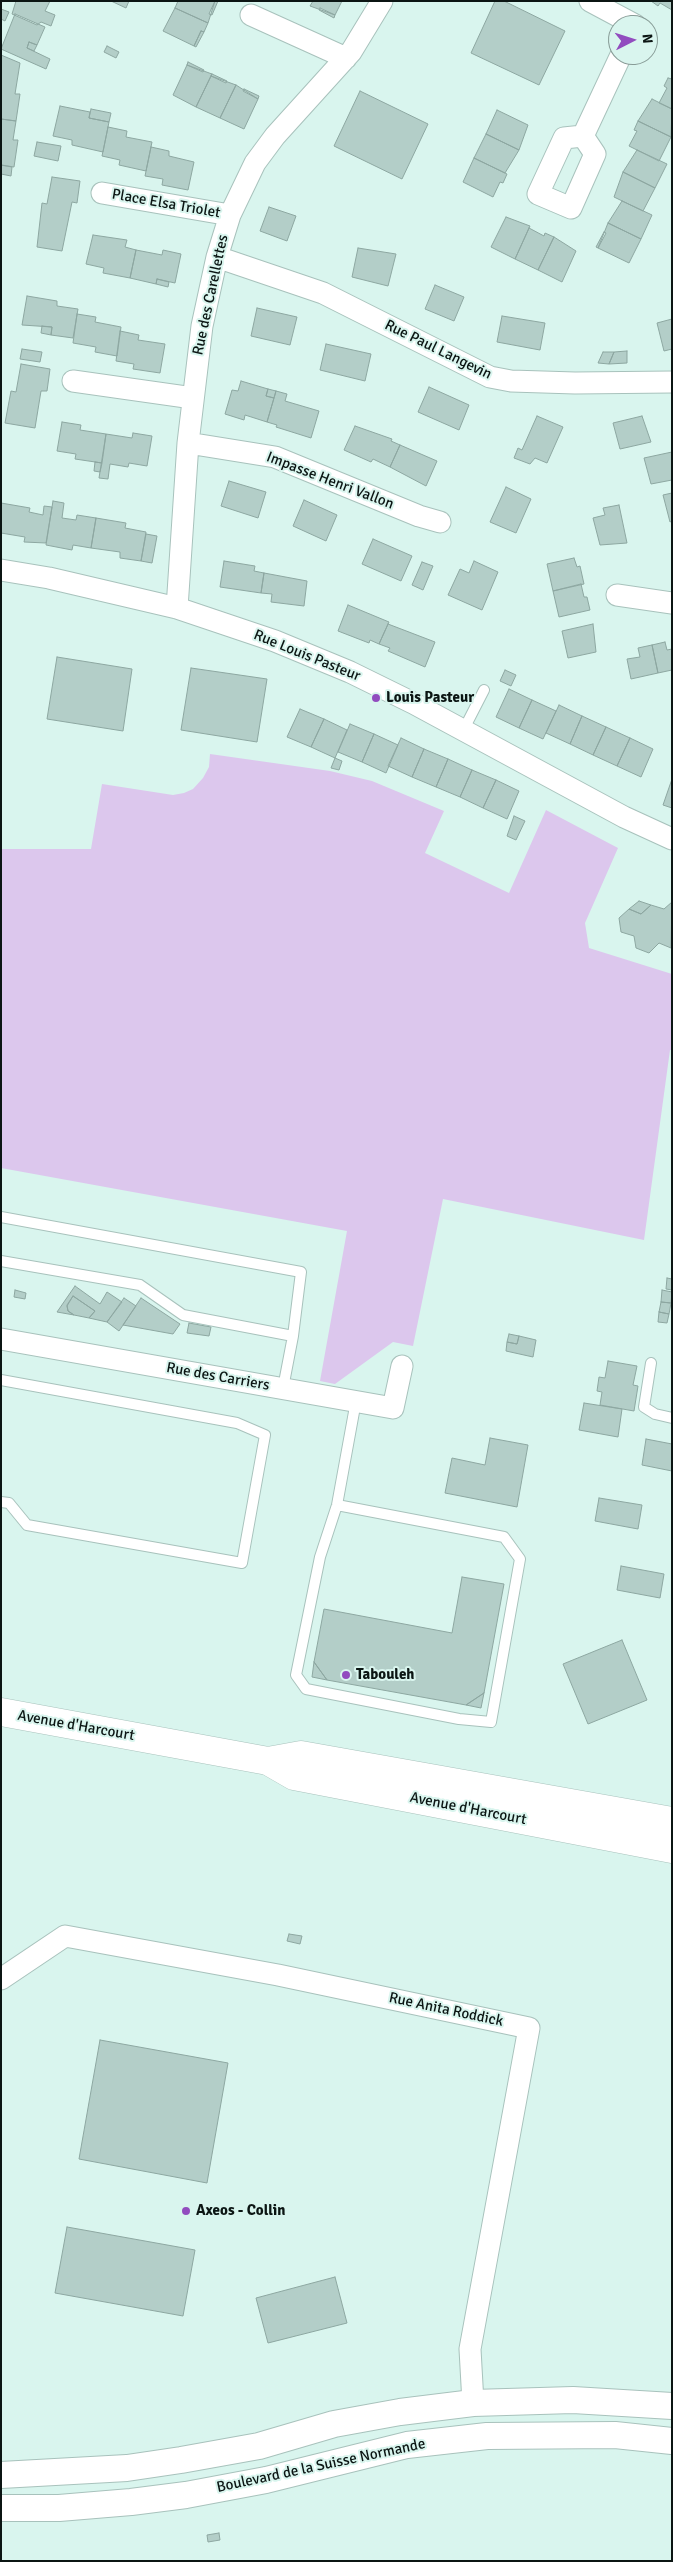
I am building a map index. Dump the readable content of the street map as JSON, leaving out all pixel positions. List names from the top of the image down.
{
  "streets": {
    "main road": ["Avenue d'Harcourt"],
    "street": [
      "Place Elsa Triolet",
      "Rue des Carellettes",
      "Rue Paul Langevin",
      "Impasse Henri Vallon",
      "Rue Louis Pasteur",
      "Rue des Carriers",
      "Rue Anita Roddick",
      "Boulevard de la Suisse Normande"
    ]
  },
  "crossings": [
    ["Place Elsa Triolet", "Rue des Carellettes"],
    ["Rue des Carellettes", "Rue Paul Langevin"],
    ["Rue des Carellettes", "Impasse Henri Vallon"],
    ["Rue des Carellettes", "Rue Louis Pasteur"]
  ],
  "places": ["Louis Pasteur", "Tabouleh", "Axeos - Collin"],
  "north": "right"
}
